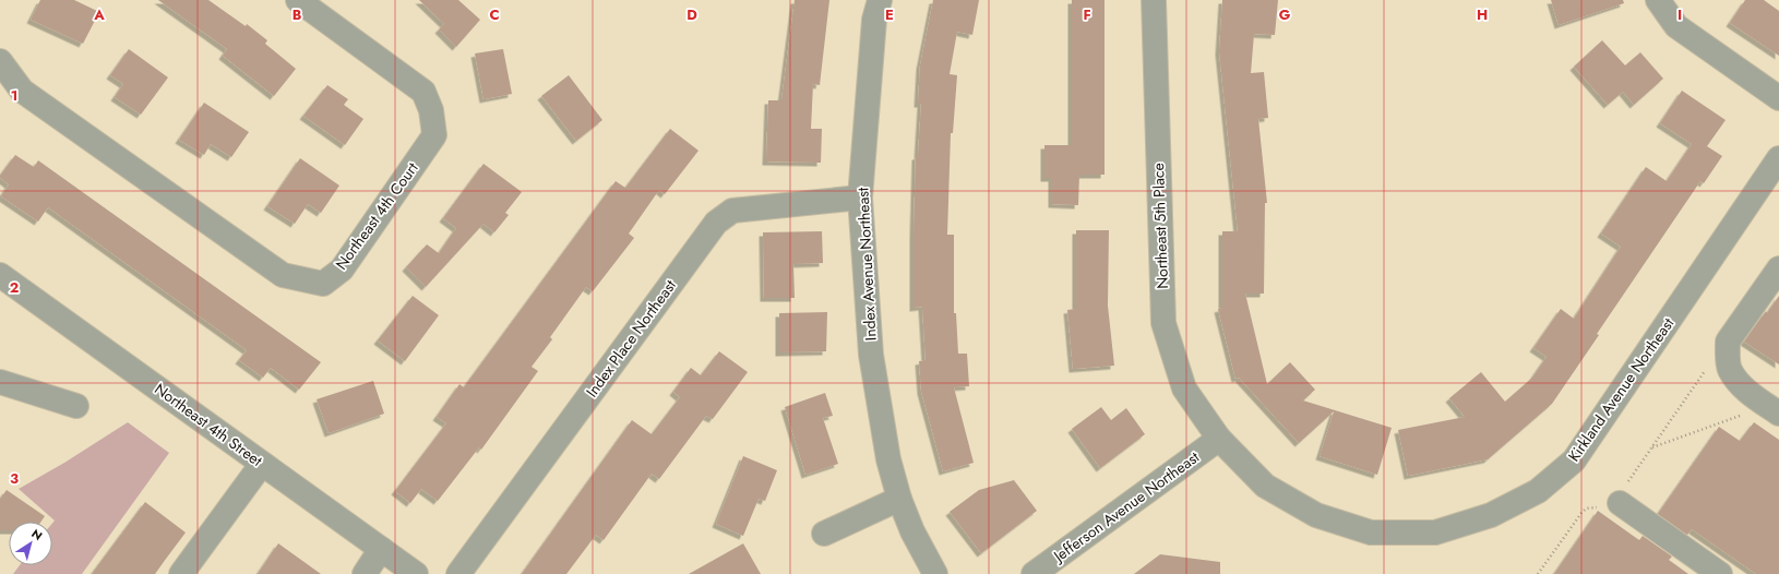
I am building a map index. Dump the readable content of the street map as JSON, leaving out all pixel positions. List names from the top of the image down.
{
  "streets": {
    "street": [
      "Northeast 4th Court",
      "Northeast 5th Place",
      "Index Avenue Northeast",
      "Index Place Northeast",
      "Kirkland Avenue Northeast",
      "Northeast 4th Street",
      "Jefferson Avenue Northeast"
    ]
  },
  "crossings": [
    ["Northeast 5th Place", "Kirkland Avenue Northeast"],
    ["Northeast 5th Place", "Jefferson Avenue Northeast"],
    ["Index Avenue Northeast", "Index Place Northeast"],
    ["Kirkland Avenue Northeast", "Jefferson Avenue Northeast"]
  ],
  "north": "top right",
  "grid": {
    "columns": [
      "A",
      "B",
      "C",
      "D",
      "E",
      "F",
      "G",
      "H",
      "I"
    ],
    "rows": ["1", "2", "3"]
  }
}
